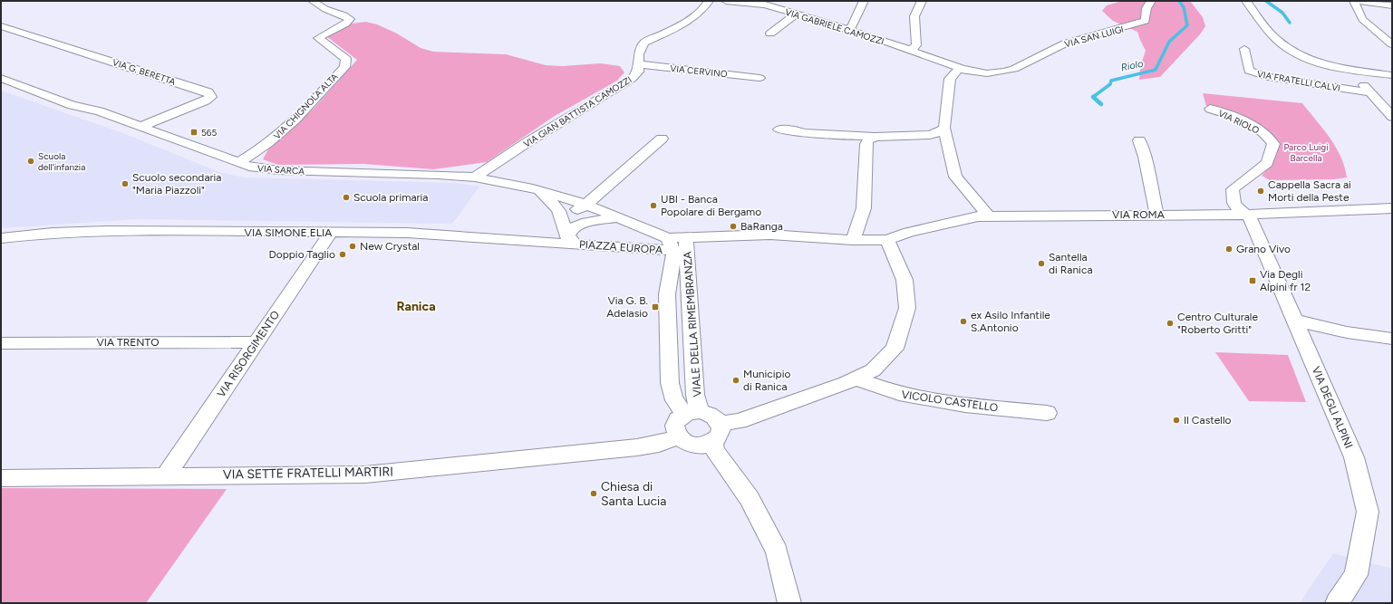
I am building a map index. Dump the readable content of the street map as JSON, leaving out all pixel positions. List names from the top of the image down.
{
  "streets": {
    "street": [
      "VIA GABRIELE CAMOZZI",
      "VIA SAN LUIGI",
      "VIA CERVINO",
      "VIA G. BERETTA",
      "VIA FRATELLI CALVI",
      "VIA CHIGNOLA ALTA",
      "VIA GIAN BATTISTA CAMOZZI",
      "VIA RIOLO",
      "VIA SARCA",
      "VIA ROMA",
      "VIA SIMONE ELIA",
      "PIAZZA EUROPA",
      "VIALE DELLA RIMEMBRANZA",
      "VIA TRENTO",
      "VIA RISORGIMENTO",
      "VICOLO CASTELLO",
      "VIA DEGLI ALPINI",
      "VIA SETTE FRATELLI MARTIRI"
    ]
  },
  "crossings": [
    ["VIA GABRIELE CAMOZZI", "VIA SAN LUIGI"],
    ["VIA CERVINO", "VIA GIAN BATTISTA CAMOZZI"],
    ["VIA G. BERETTA", "VIA SARCA"],
    ["VIA CHIGNOLA ALTA", "VIA SARCA"],
    ["VIA GIAN BATTISTA CAMOZZI", "VIA SARCA"],
    ["VIA RIOLO", "VIA ROMA"],
    ["VIA RIOLO", "VIA DEGLI ALPINI"],
    ["VIA SARCA", "PIAZZA EUROPA"],
    ["VIA ROMA", "VIA DEGLI ALPINI"],
    ["VIA SIMONE ELIA", "PIAZZA EUROPA"],
    ["VIA SIMONE ELIA", "VIA RISORGIMENTO"],
    ["VIALE DELLA RIMEMBRANZA", "VIA SETTE FRATELLI MARTIRI"],
    ["VIA TRENTO", "VIA RISORGIMENTO"],
    ["VIA RISORGIMENTO", "VIA SETTE FRATELLI MARTIRI"]
  ],
  "districts": ["Ranica"],
  "water": ["Riolo"],
  "parks": ["Parco Luigi Barcella"],
  "places": {
    "transit": ["565", "Via Degli Alpini fr 12", "Via G. B. Adelasio"],
    "other": [
      "Scuola dell'infanzia",
      "Scuolo secondaria \"Maria Piazzoli\"",
      "Cappella Sacra ai Morti della Peste",
      "Scuola primaria",
      "UBI - Banca Popolare di Bergamo",
      "BaRanga",
      "New Crystal",
      "Grano Vivo",
      "Doppio Taglio",
      "Santella di Ranica",
      "ex Asilo Infantile S.Antonio",
      "Centro Culturale \"Roberto Gritti\"",
      "Municipio di Ranica",
      "Il Castello",
      "Chiesa di Santa Lucia"
    ]
  }
}
